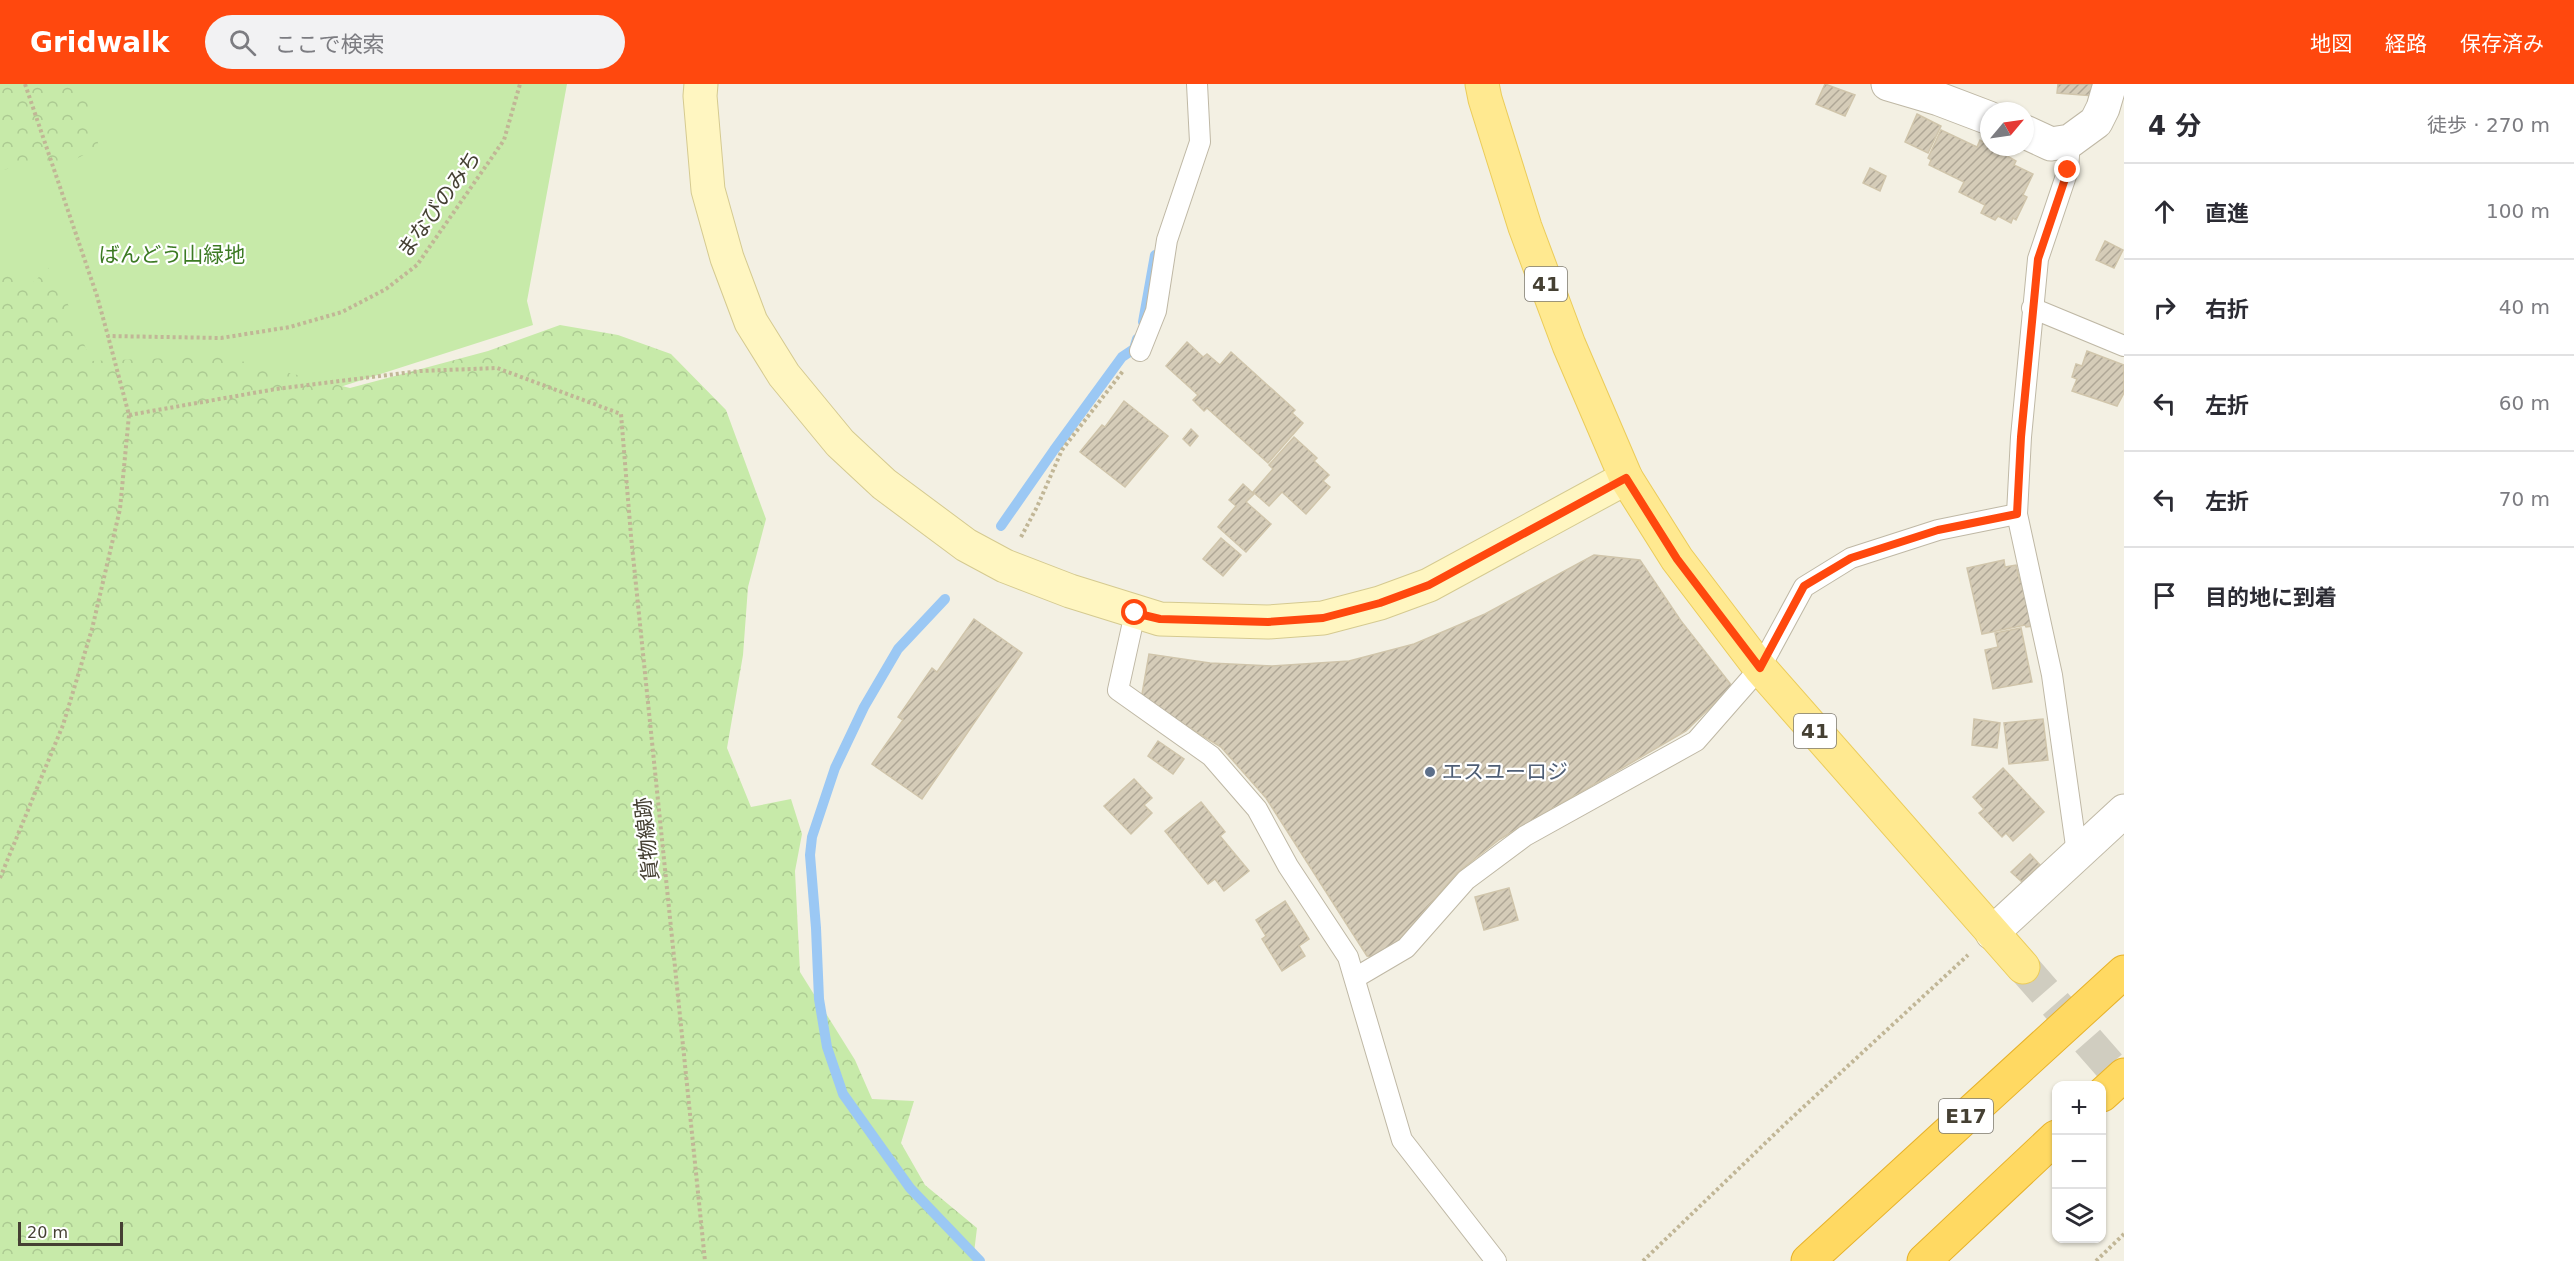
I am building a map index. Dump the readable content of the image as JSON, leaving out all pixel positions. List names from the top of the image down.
{
  "streets": {
    "highway": ["E17"],
    "main road": ["41"],
    "path": ["まなびのみち", "貨物線跡"]
  },
  "parks": ["ばんどう山緑地"],
  "places": ["エスユーロジ"],
  "scale_bar": "20 m",
  "north": "top right",
  "page": {
    "header": "Gridwalk",
    "search": "ここで検索",
    "nav": ["地図", "経路", "保存済み"],
    "heading": ["4 分", "徒歩 · 270 m"],
    "list": [
      ["直進", "100 m"],
      ["右折", "40 m"],
      ["左折", "60 m"],
      ["左折", "70 m"],
      "目的地に到着"
    ],
    "map_buttons": ["+", "−"],
    "scale": "20 m"
  }
}
